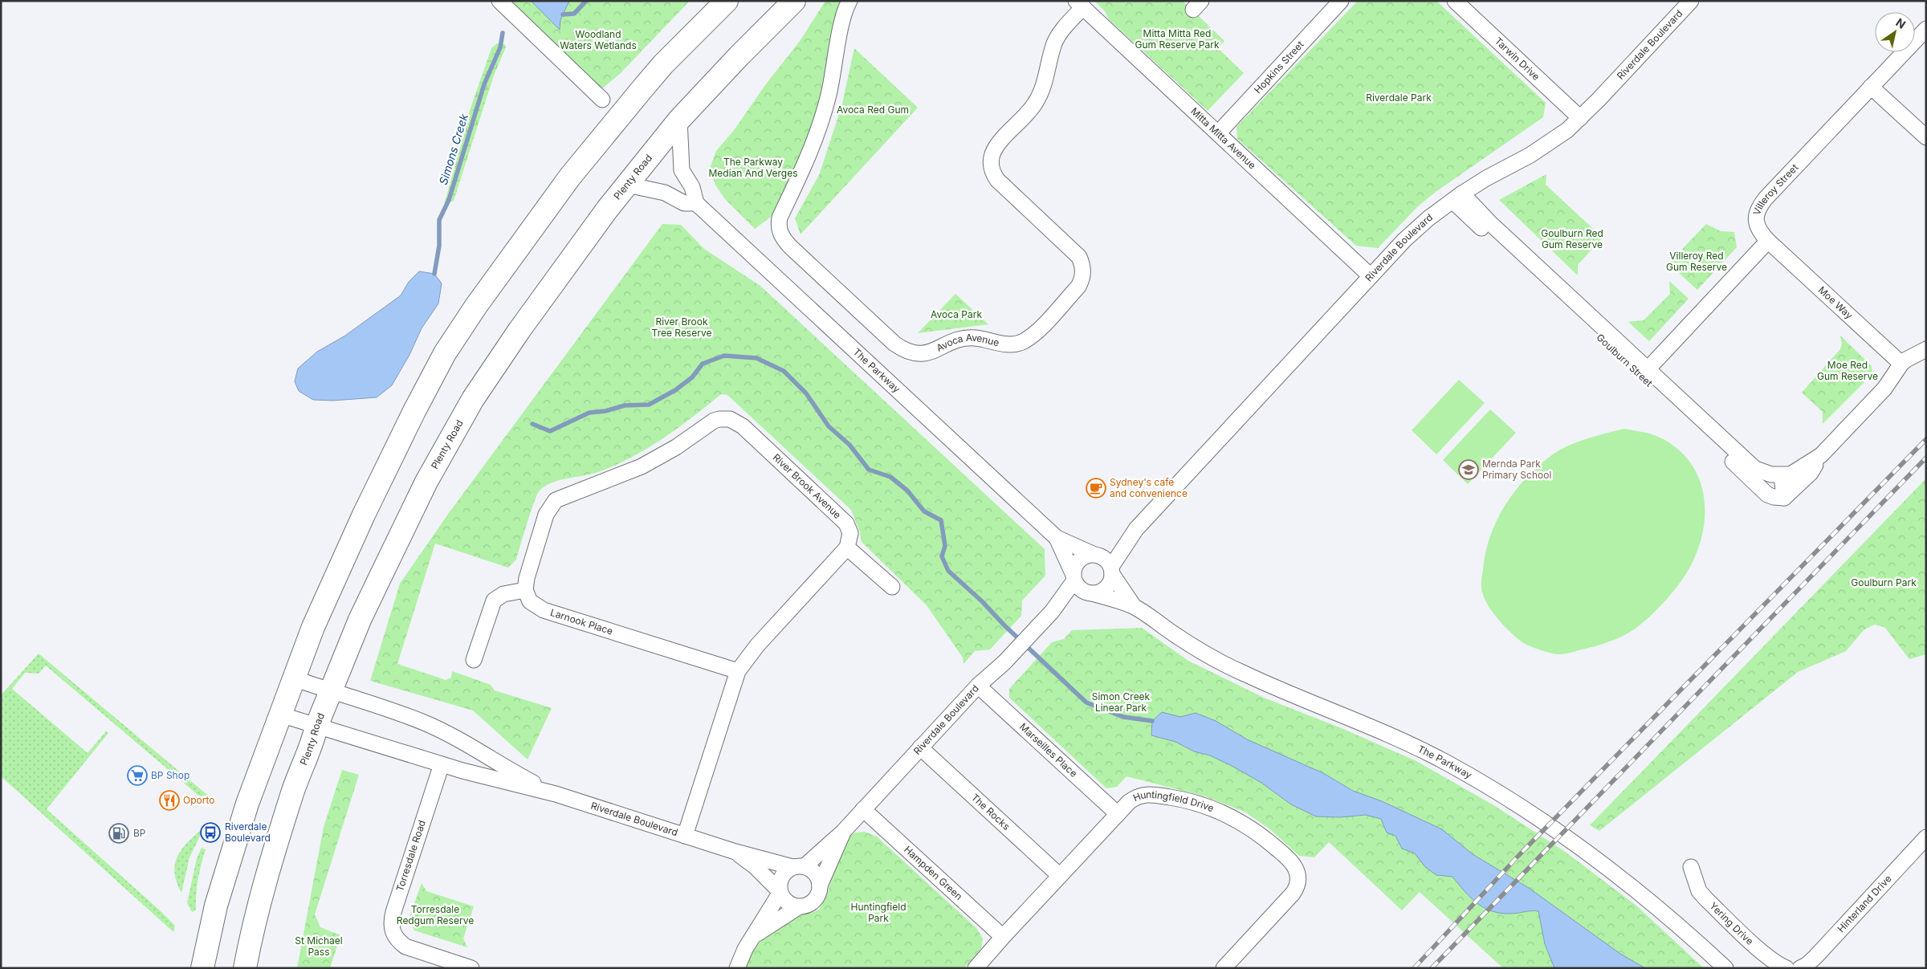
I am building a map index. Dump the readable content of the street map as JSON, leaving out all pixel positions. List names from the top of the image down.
{
  "streets": {
    "highway": ["Plenty Road"],
    "street": [
      "Riverdale Boulevard",
      "Tarwin Drive",
      "Hopkins Street",
      "Mitta Mitta Avenue",
      "Villeroy Street",
      "Moe Way",
      "Avoca Avenue",
      "Goulburn Street",
      "The Parkway",
      "River Brook Avenue",
      "Larnook Place",
      "Marseilles Place",
      "Huntingfield Drive",
      "The Rocks",
      "Torresdale Road",
      "Hampden Green",
      "Hinterland Drive",
      "Yering Drive"
    ]
  },
  "crossings": [
    ["Riverdale Boulevard", "Tarwin Drive"],
    ["Riverdale Boulevard", "Mitta Mitta Avenue"],
    ["Riverdale Boulevard", "Plenty Road"],
    ["Riverdale Boulevard", "Goulburn Street"],
    ["Riverdale Boulevard", "The Parkway"],
    ["Riverdale Boulevard", "Marseilles Place"],
    ["Riverdale Boulevard", "The Rocks"],
    ["Riverdale Boulevard", "Torresdale Road"],
    ["Riverdale Boulevard", "Hampden Green"],
    ["Hopkins Street", "Mitta Mitta Avenue"],
    ["Mitta Mitta Avenue", "Avoca Avenue"],
    ["Plenty Road", "The Parkway"],
    ["Villeroy Street", "Moe Way"],
    ["Moe Way", "Goulburn Street"],
    ["River Brook Avenue", "Larnook Place"],
    ["Marseilles Place", "Huntingfield Drive"],
    ["Huntingfield Drive", "The Rocks"],
    ["Huntingfield Drive", "Hampden Green"]
  ],
  "water": ["Simons Creek"],
  "parks": [
    "Mitta Mitta Red Gum Reserve Park",
    "Woodland Waters Wetlands",
    "Riverdale Park",
    "Avoca Red Gum",
    "The Parkway Median And Verges",
    "Goulburn Red Gum Reserve",
    "Villeroy Red Gum Reserve",
    "Avoca Park",
    "River Brook Tree Reserve",
    "Moe Red Gum Reserve",
    "Goulburn Park",
    "Simon Creek Linear Park",
    "Huntingfield Park",
    "Torresdale Redgum Reserve",
    "St Michael Pass"
  ],
  "places": {
    "school or university": ["Mernda Park Primary School"],
    "cafe": ["Sydney's cafe and convenience"],
    "supermarket": ["BP Shop"],
    "restaurant": ["Oporto"],
    "bus stop": ["Riverdale Boulevard"],
    "fuel station": ["BP"]
  },
  "north": "top right"
}
